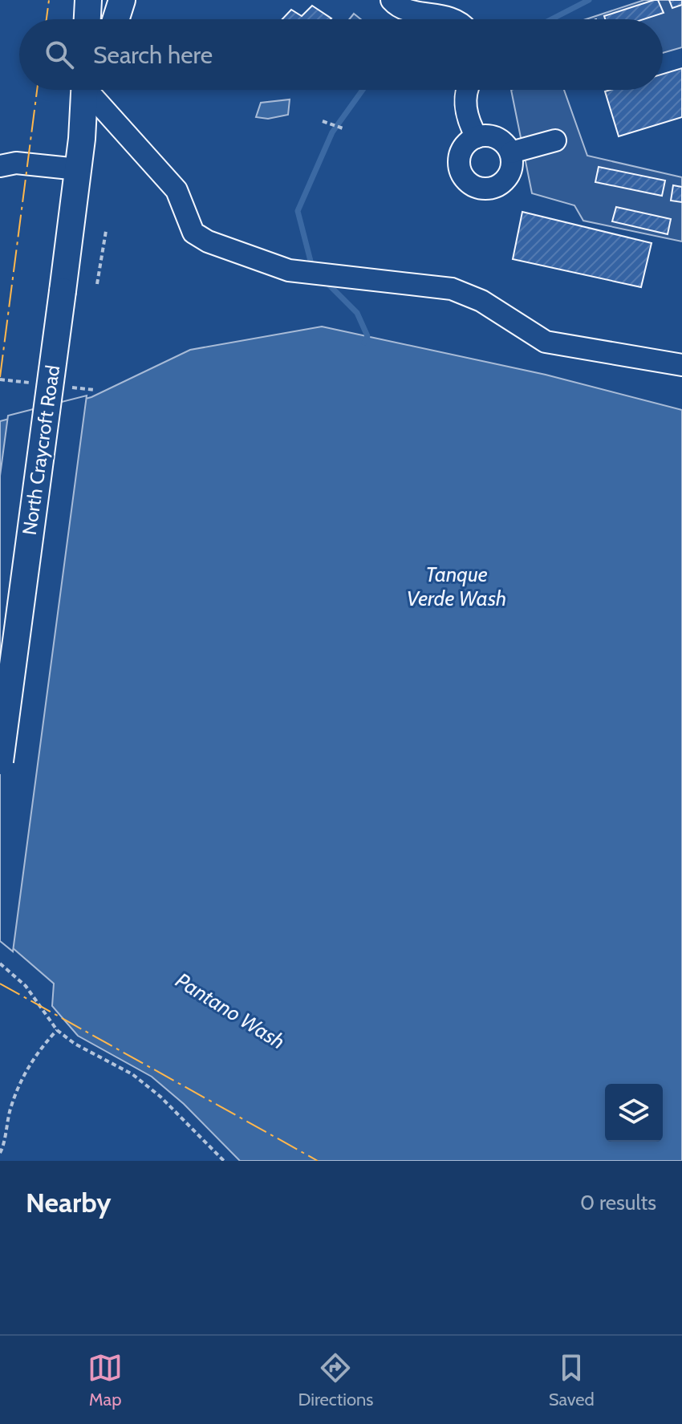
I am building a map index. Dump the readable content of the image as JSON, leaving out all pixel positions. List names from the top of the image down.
{
  "streets": {
    "main road": ["North Craycroft Road"]
  },
  "water": ["Tanque Verde Wash", "Pantano Wash"],
  "page": {
    "search": "Search here",
    "heading": ["Nearby", "0 results"],
    "nav": ["Map", "Directions", "Saved"]
  }
}
